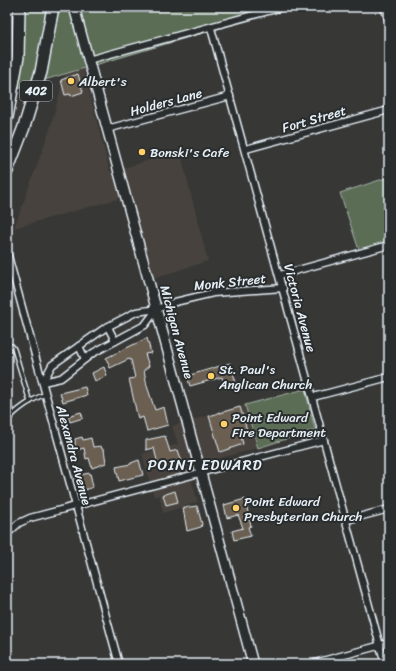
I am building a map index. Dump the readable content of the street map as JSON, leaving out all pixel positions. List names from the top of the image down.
{
  "streets": {
    "highway": ["402"],
    "street": [
      "Holders Lane",
      "Fort Street",
      "Monk Street",
      "Victoria Avenue",
      "Michigan Avenue",
      "Alexandra Avenue"
    ]
  },
  "crossings": [
    ["Holders Lane", "Victoria Avenue"],
    ["Holders Lane", "Michigan Avenue"],
    ["Fort Street", "Victoria Avenue"],
    ["Monk Street", "Victoria Avenue"],
    ["Monk Street", "Michigan Avenue"],
    ["Monk Street", "Alexandra Avenue"]
  ],
  "districts": ["POINT EDWARD"],
  "places": [
    "Albert's",
    "Bonski's Cafe",
    "St. Paul's Anglican Church",
    "Point Edward Fire Department",
    "Point Edward Presbyterian Church"
  ]
}
